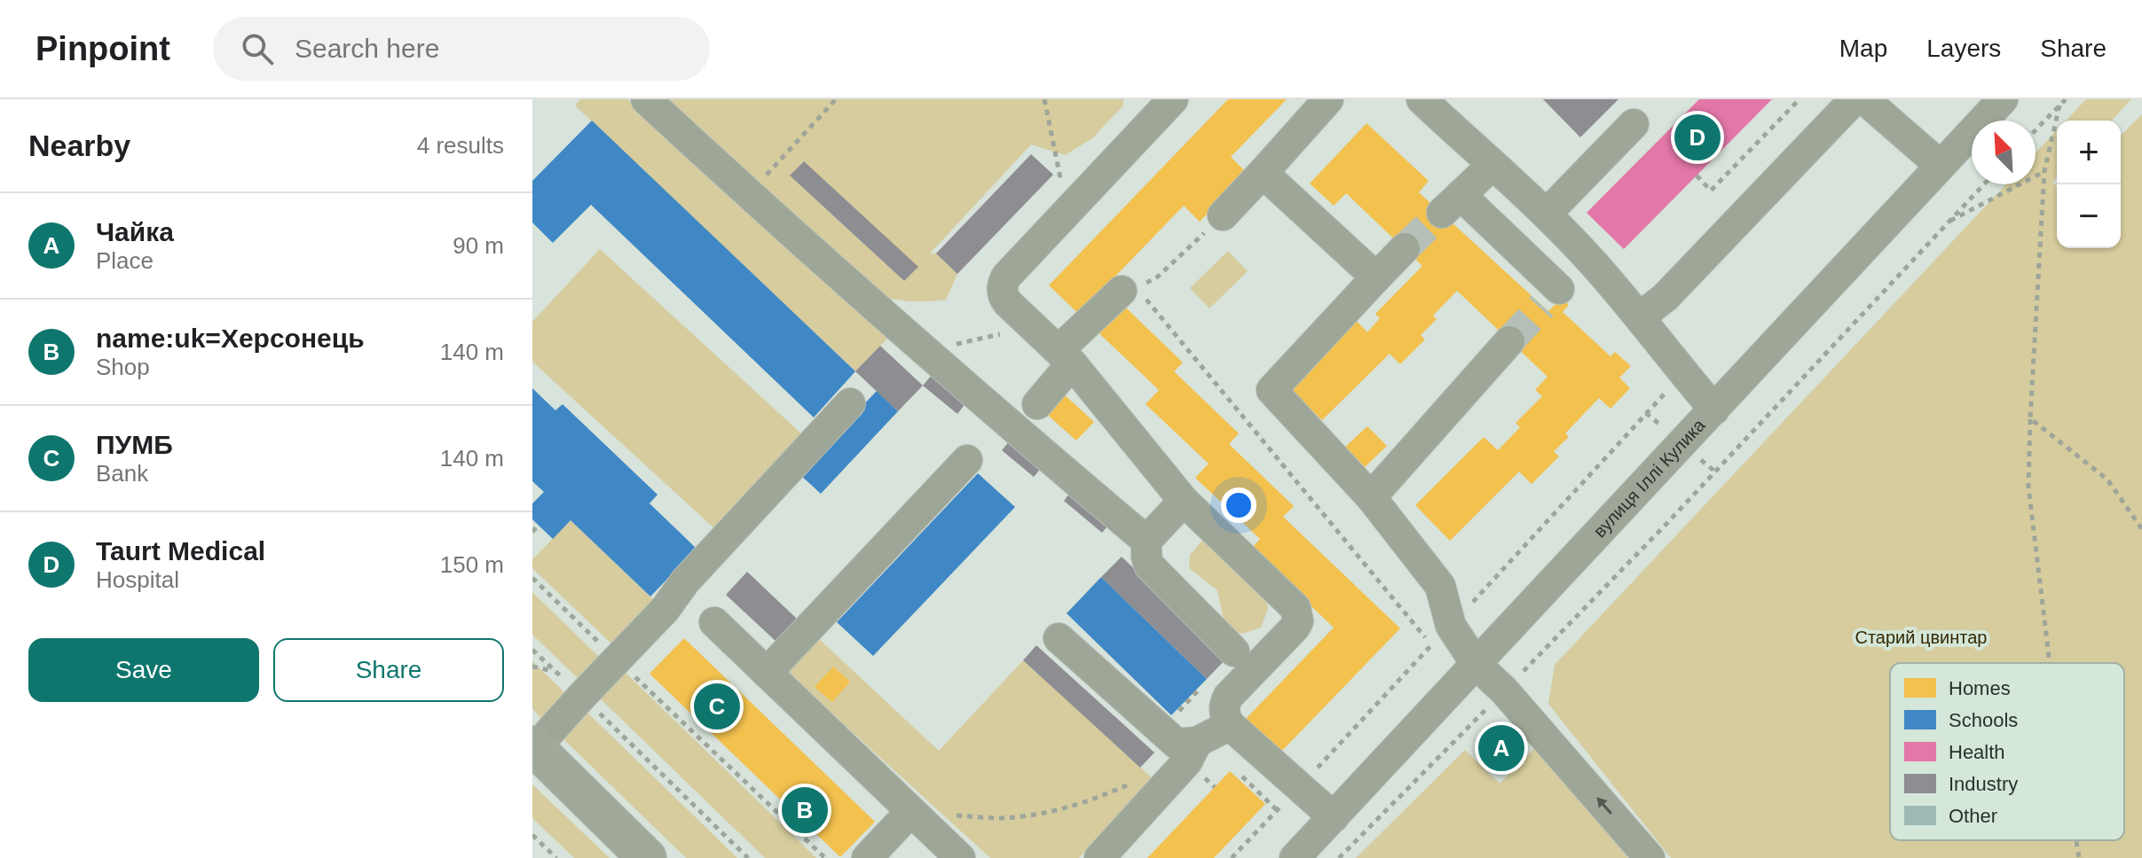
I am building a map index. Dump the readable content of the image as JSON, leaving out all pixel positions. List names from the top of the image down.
{
  "streets": {
    "street": ["вулиця Іллі Кулика"]
  },
  "parks": ["Старий цвинтар"],
  "legend": [
    "Homes",
    "Schools",
    "Health",
    "Industry",
    "Other"
  ],
  "north": "top left",
  "page": {
    "header": "Pinpoint",
    "search": "Search here",
    "nav": ["Map", "Layers", "Share"],
    "heading": ["Nearby", "4 results"],
    "pins": [
      "D",
      "C",
      "A",
      "B"
    ],
    "map_buttons": ["+", "−"],
    "list": [
      {
        "mark": "A",
        "name": "Чайка",
        "note": "Place",
        "value": "90 m"
      },
      {
        "mark": "B",
        "name": "name:uk=Херсонець",
        "note": "Shop",
        "value": "140 m"
      },
      {
        "mark": "C",
        "name": "ПУМБ",
        "note": "Bank",
        "value": "140 m"
      },
      {
        "mark": "D",
        "name": "Taurt Medical",
        "note": "Hospital",
        "value": "150 m"
      }
    ],
    "buttons": ["Save", "Share"]
  }
}
